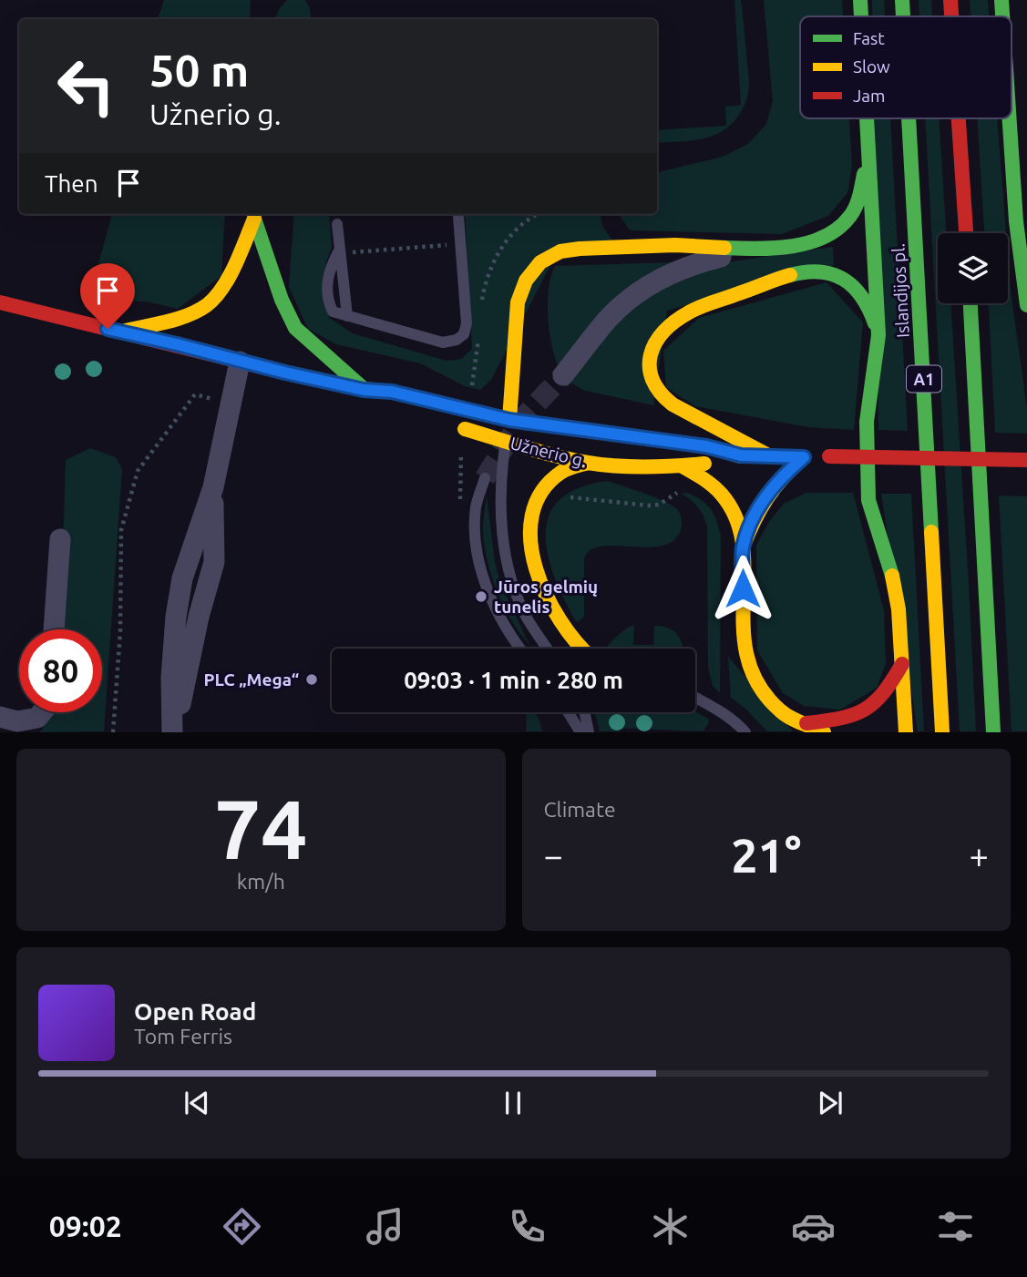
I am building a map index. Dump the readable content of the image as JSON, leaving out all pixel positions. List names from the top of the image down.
{
  "streets": {
    "main road": ["Islandijos pl.", "A1", "Užnerio g."]
  },
  "places": ["Jūros gelmių tunelis", "PLC „Mega“"],
  "legend": ["Fast", "Slow", "Jam"],
  "page": {
    "turn": ["50 m", "Užnerio g."],
    "then": "Then",
    "limit": "80",
    "trip": "09:03 · 1 min · 280 m",
    "tile": [
      ["74", "km/h"],
      "Climate"
    ],
    "heat": ["−", "21°", "+"],
    "song": ["Open Road", "Tom Ferris"],
    "tabs": "09:02"
  }
}
